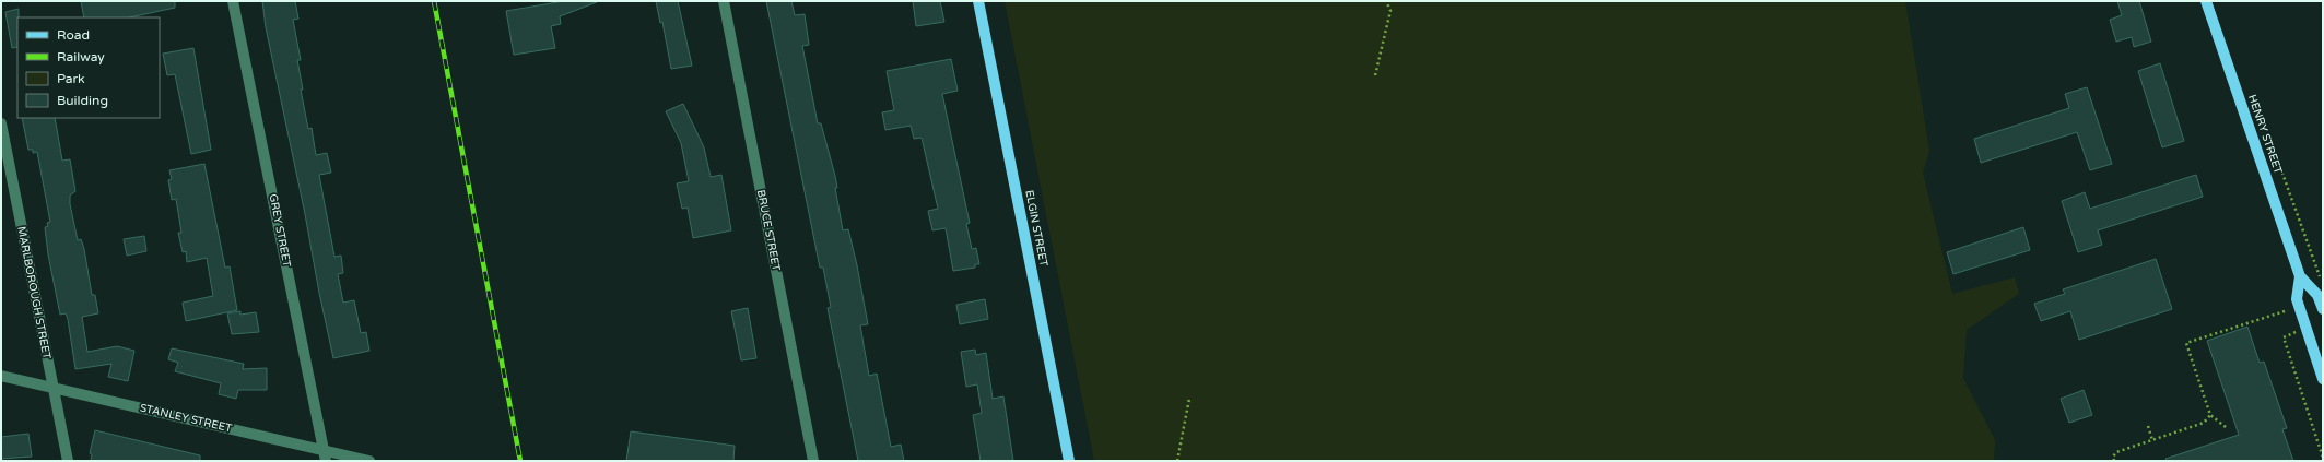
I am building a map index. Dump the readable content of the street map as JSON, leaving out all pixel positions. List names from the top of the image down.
{
  "streets": {
    "main road": ["HENRY STREET", "ELGIN STREET"],
    "street": [
      "GREY STREET",
      "BRUCE STREET",
      "MARLBOROUGH STREET",
      "STANLEY STREET"
    ]
  },
  "crossings": [
    ["GREY STREET", "STANLEY STREET"],
    ["MARLBOROUGH STREET", "STANLEY STREET"]
  ],
  "legend": [
    "Road",
    "Railway",
    "Park",
    "Building"
  ]
}
